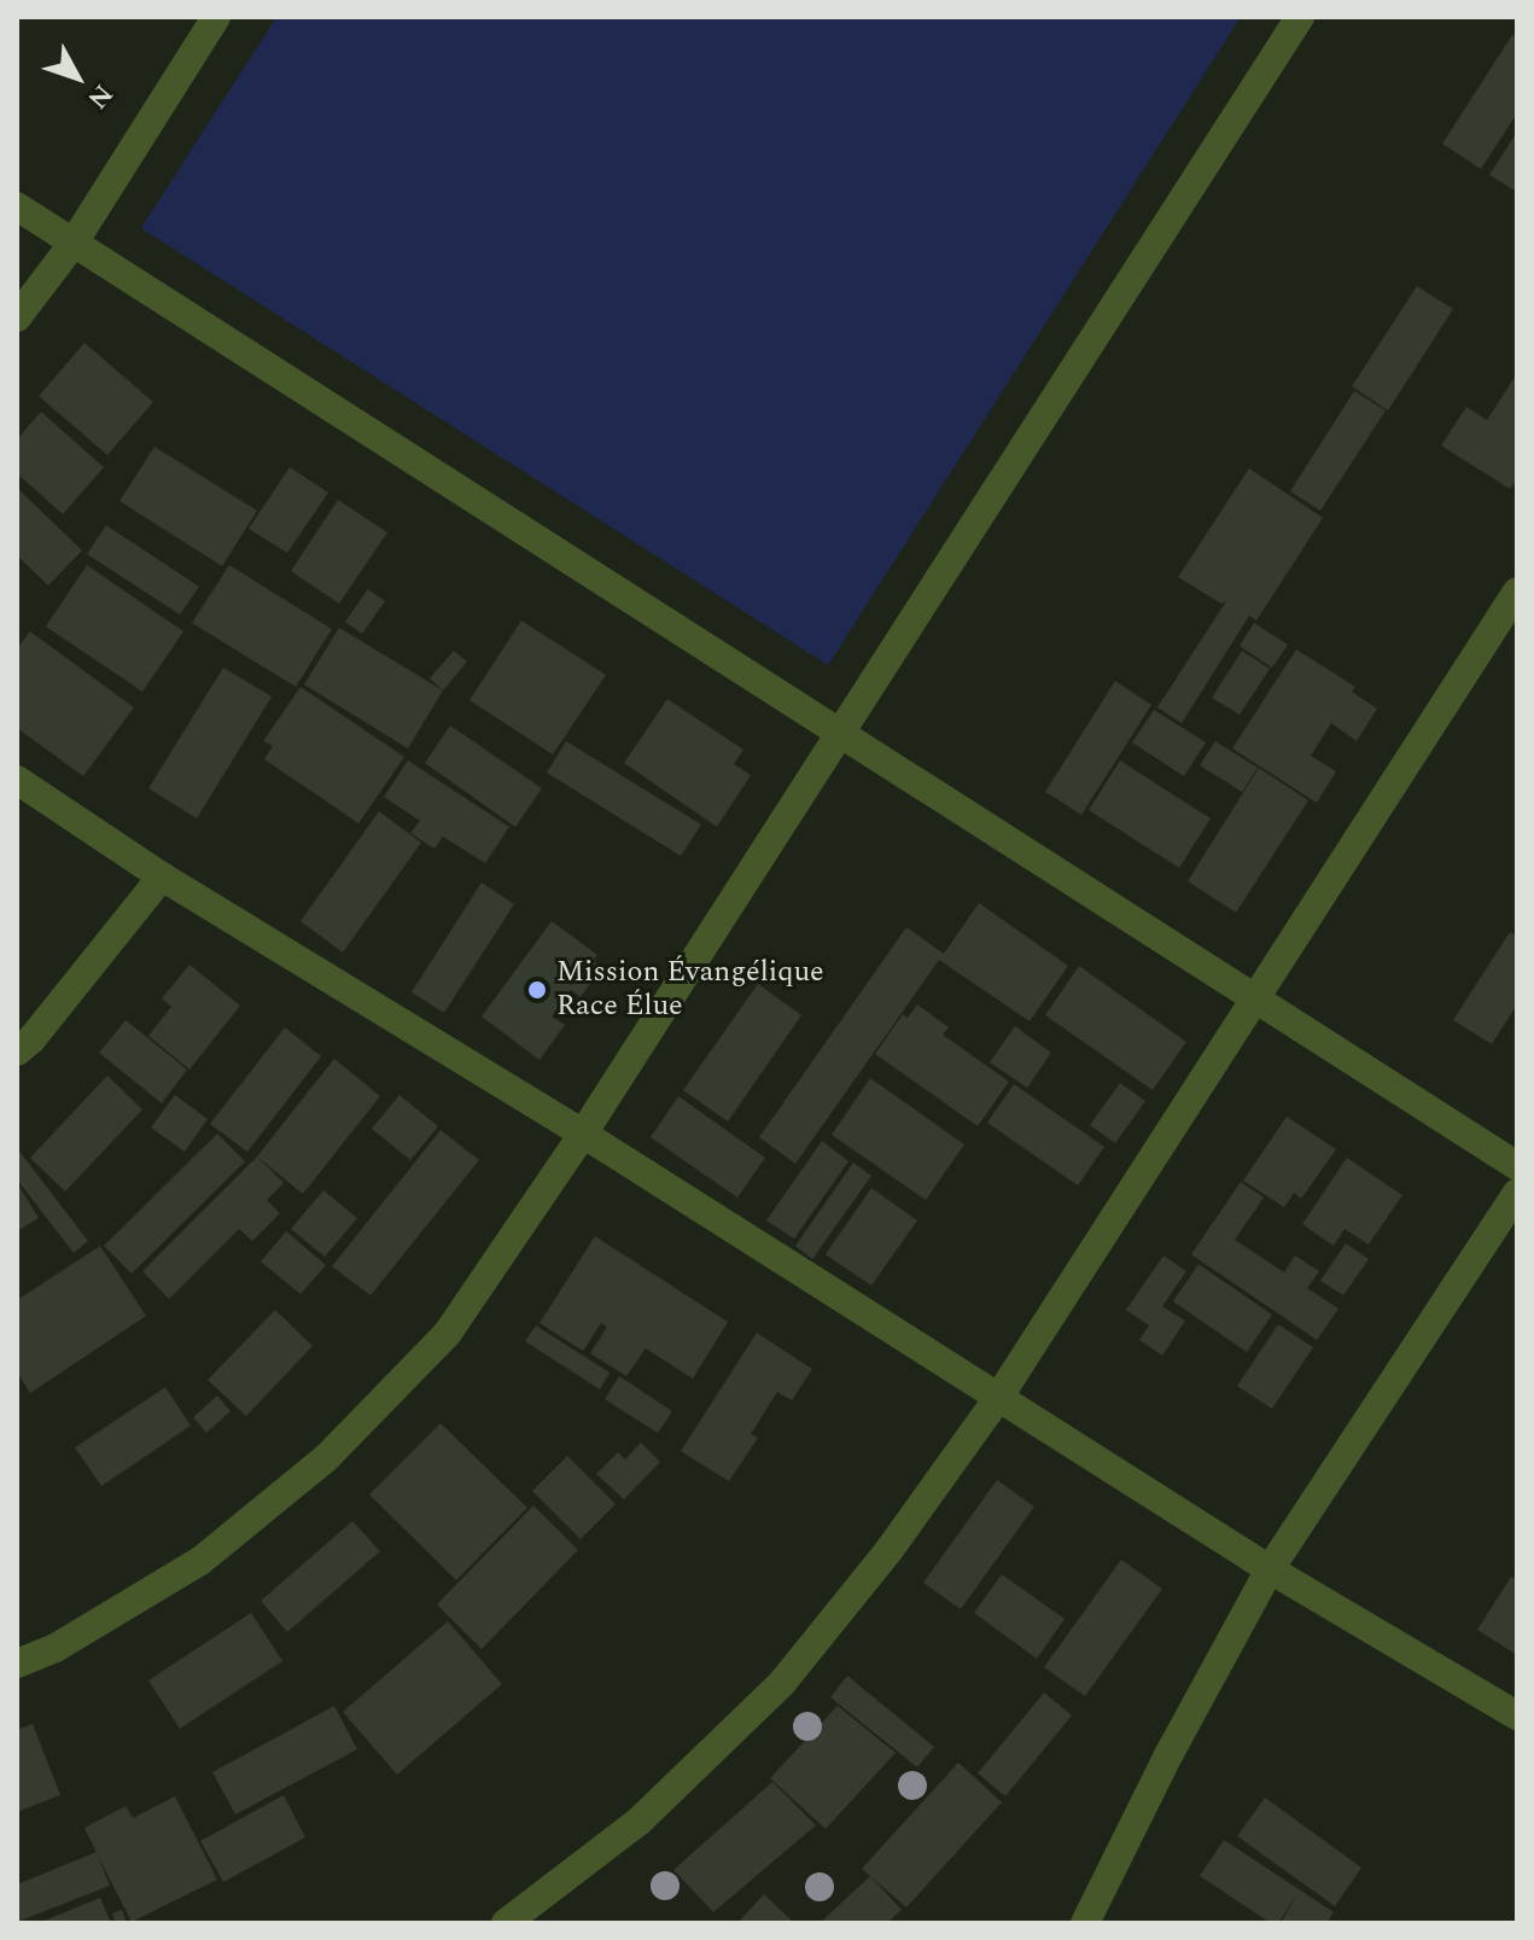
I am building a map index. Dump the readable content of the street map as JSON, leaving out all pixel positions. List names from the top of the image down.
{
  "places": ["Mission Évangélique Race Élue"],
  "north": "bottom right"
}
